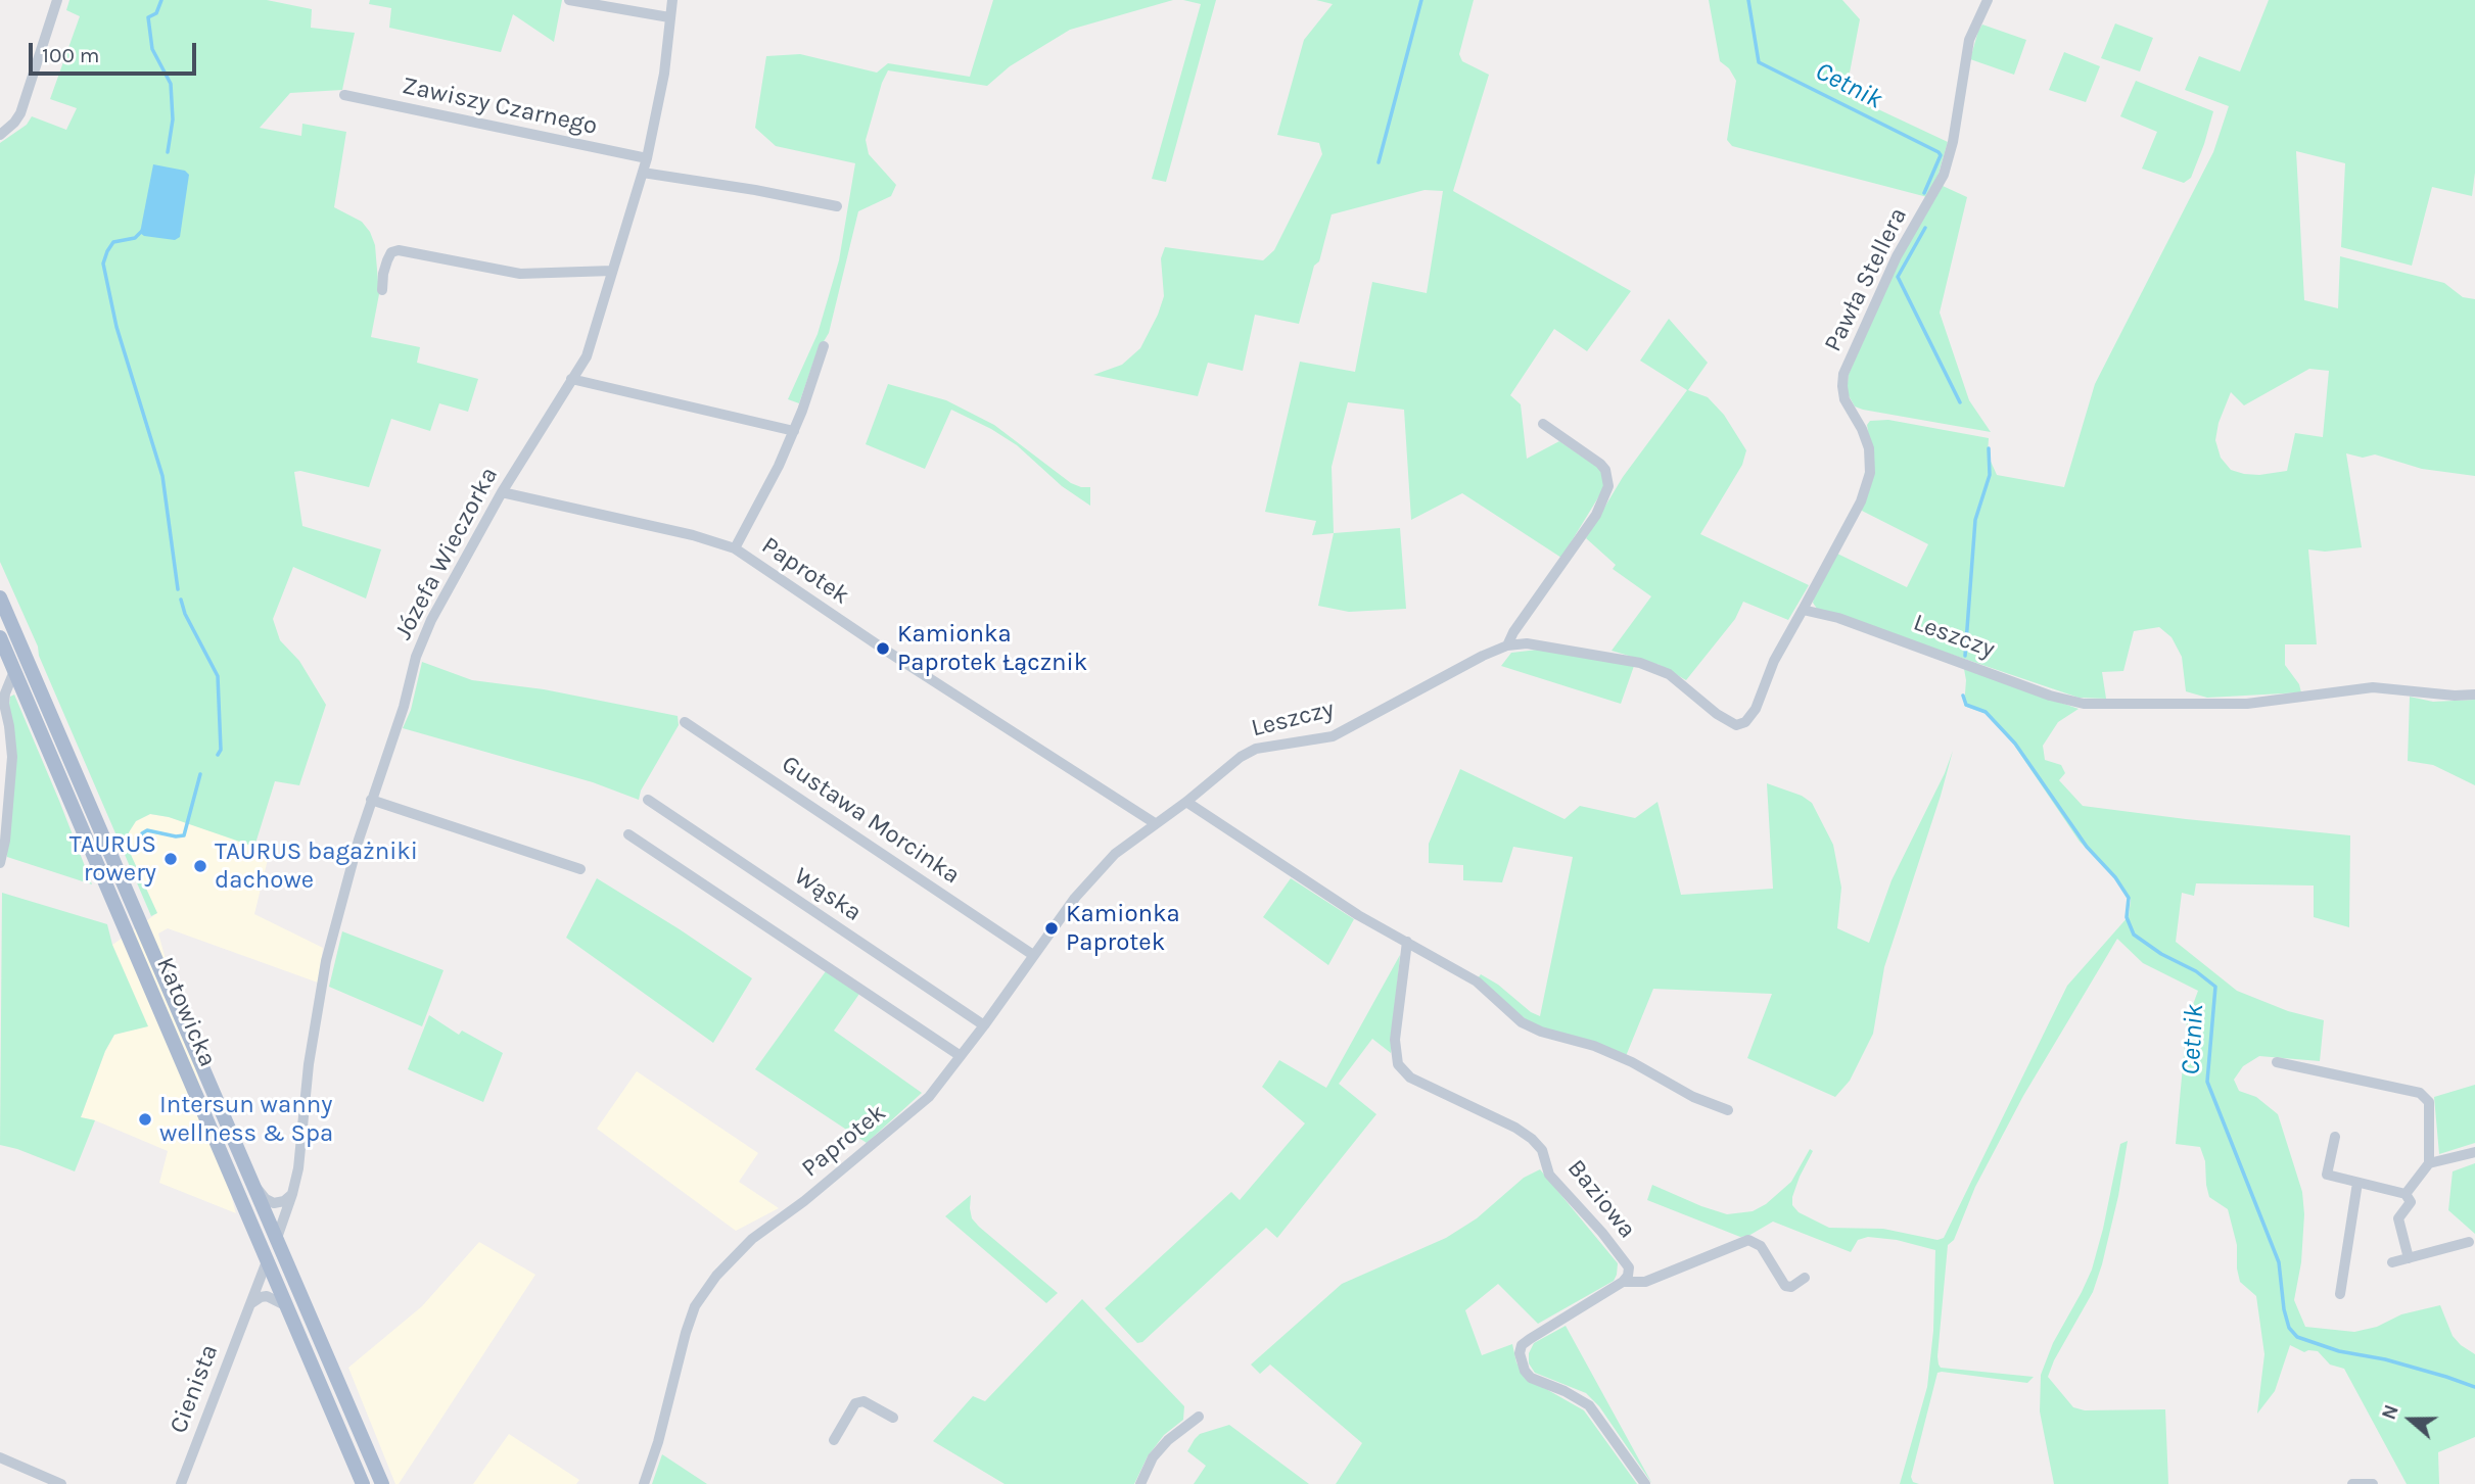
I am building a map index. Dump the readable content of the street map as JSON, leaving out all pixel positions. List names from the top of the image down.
{
  "streets": {
    "main road": ["Katowicka"],
    "street": [
      "Zawiszy Czarnego",
      "Pawła Stellera",
      "Józefa Wieczorka",
      "Paprotek",
      "Leszczy",
      "Gustawa Morcinka",
      "Wąska",
      "Baziowa",
      "Cienista"
    ]
  },
  "crossings": [
    ["Zawiszy Czarnego", "Józefa Wieczorka"],
    ["Pawła Stellera", "Leszczy"],
    ["Józefa Wieczorka", "Katowicka"],
    ["Paprotek", "Leszczy"],
    ["Paprotek", "Gustawa Morcinka"],
    ["Paprotek", "Wąska"],
    ["Katowicka", "Cienista"]
  ],
  "water": ["Cetnik"],
  "places": [
    "Kamionka Paprotek Łącznik",
    "TAURUS rowery",
    "TAURUS bagażniki dachowe",
    "Kamionka Paprotek",
    "Intersun wanny wellness & Spa"
  ],
  "scale_bar": "100 m",
  "north": "left"
}
